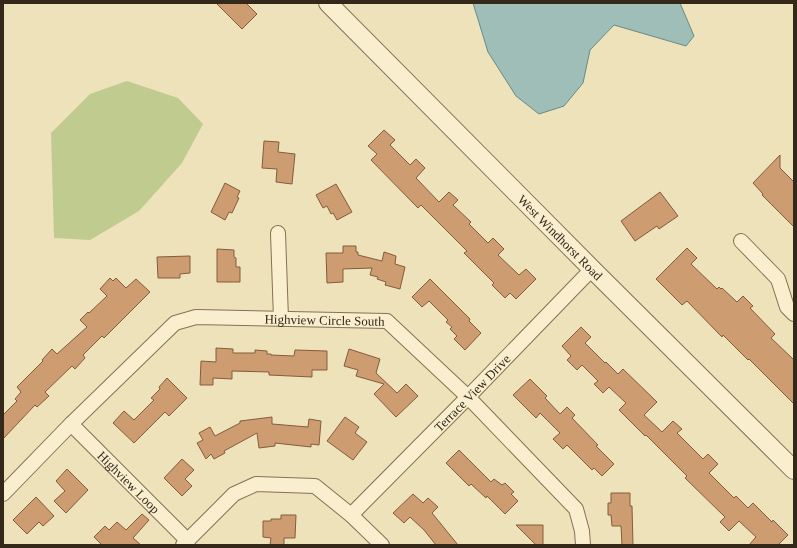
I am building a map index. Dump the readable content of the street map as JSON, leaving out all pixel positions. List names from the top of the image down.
{
  "streets": {
    "street": [
      "West Windhorst Road",
      "Highview Circle South",
      "Terrace View Drive",
      "Highview Loop"
    ]
  },
  "crossings": [
    ["West Windhorst Road", "Terrace View Drive"],
    ["Highview Circle South", "Terrace View Drive"],
    ["Highview Circle South", "Highview Loop"]
  ]
}
